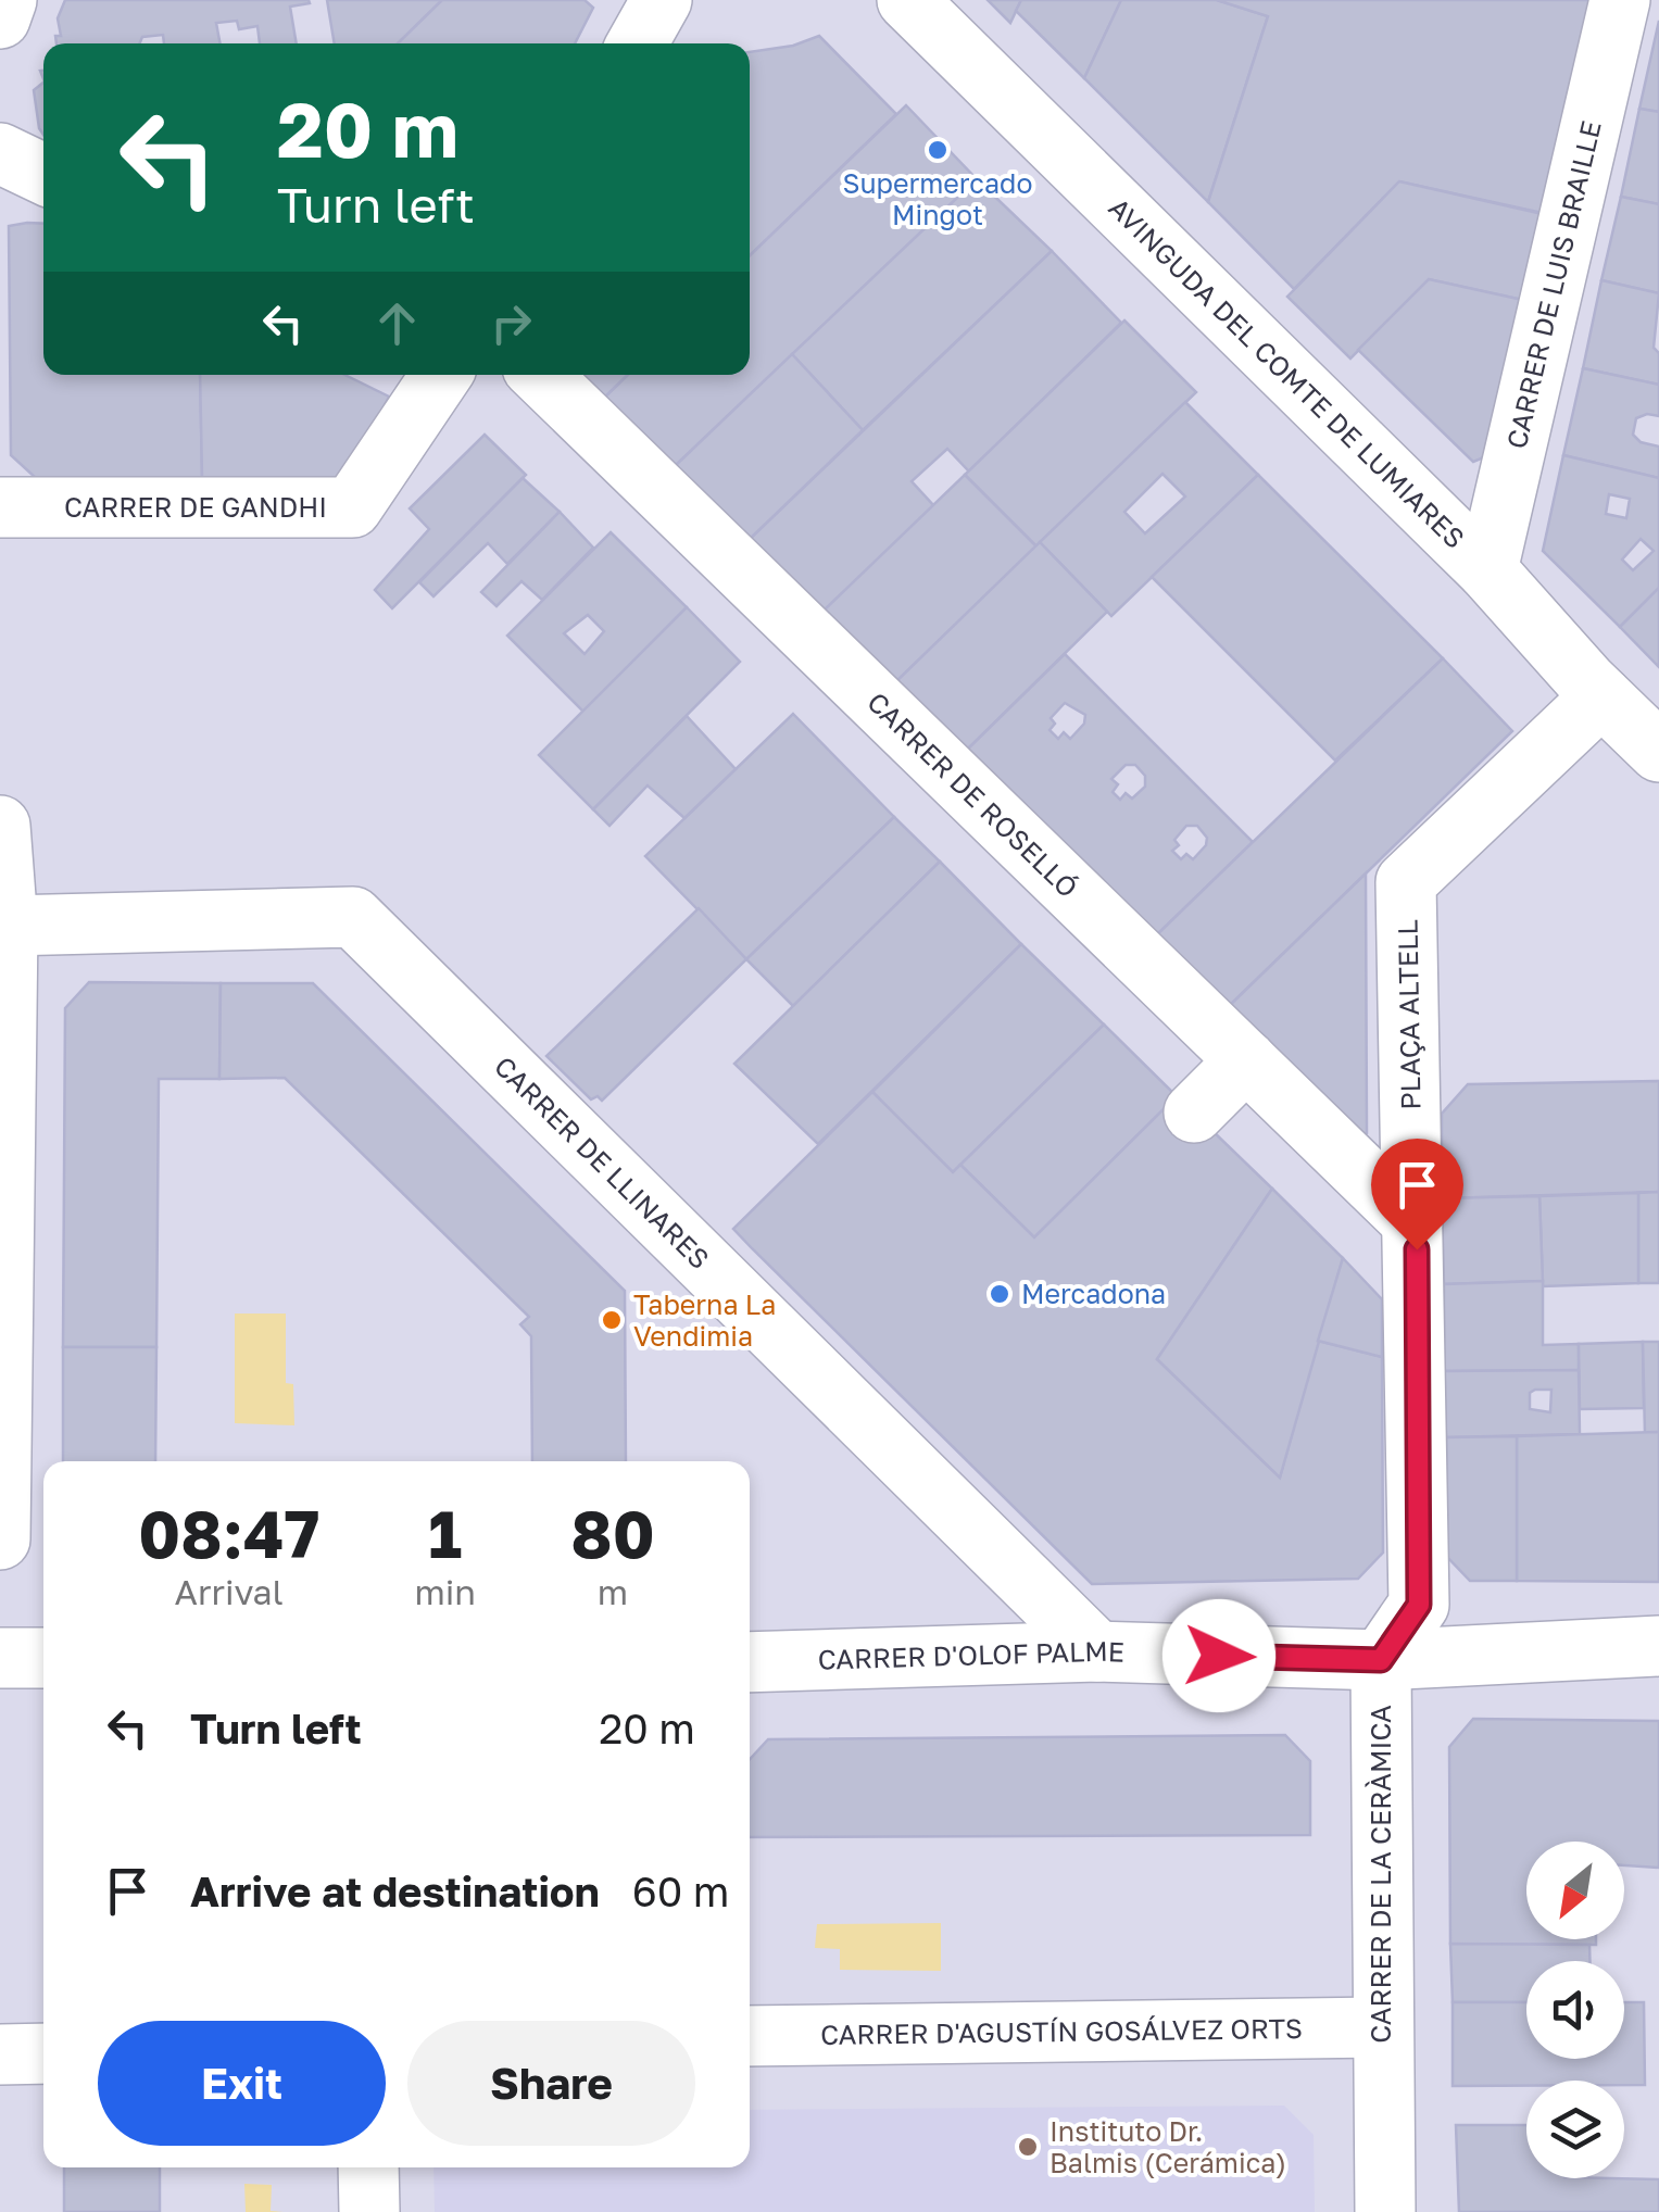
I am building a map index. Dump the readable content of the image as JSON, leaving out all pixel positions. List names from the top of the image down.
{
  "streets": {
    "street": [
      "CARRER DE LUIS BRAILLE",
      "AVINGUDA DEL COMTE DE LUMIARES",
      "CARRER DE GANDHI",
      "CARRER DE ROSELLÓ",
      "PLAÇA ALTELL",
      "CARRER DE LLINARES",
      "CARRER D'OLOF PALME",
      "CARRER DE LA CERÀMICA",
      "CARRER D'AGUSTÍN GOSÁLVEZ ORTS"
    ]
  },
  "crossings": [
    ["CARRER DE LUIS BRAILLE", "AVINGUDA DEL COMTE DE LUMIARES"],
    ["AVINGUDA DEL COMTE DE LUMIARES", "PLAÇA ALTELL"],
    ["CARRER DE ROSELLÓ", "PLAÇA ALTELL"],
    ["CARRER DE LLINARES", "CARRER D'OLOF PALME"],
    ["CARRER D'OLOF PALME", "CARRER DE LA CERÀMICA"],
    ["CARRER DE LA CERÀMICA", "CARRER D'AGUSTÍN GOSÁLVEZ ORTS"]
  ],
  "places": [
    "Supermercado Mingot",
    "Mercadona",
    "Taberna La Vendimia",
    "Instituto Dr. Balmis (Cerámica)"
  ],
  "north": "bottom left",
  "page": {
    "turn": ["20 m", "Turn left"],
    "eta": [
      "08:47",
      "Arrival",
      "1",
      "min",
      "80",
      "m"
    ],
    "list": [
      {
        "name": "Turn left",
        "value": "20 m"
      },
      {
        "name": "Arrive at destination",
        "value": "60 m"
      }
    ],
    "buttons": ["Exit", "Share"]
  }
}
